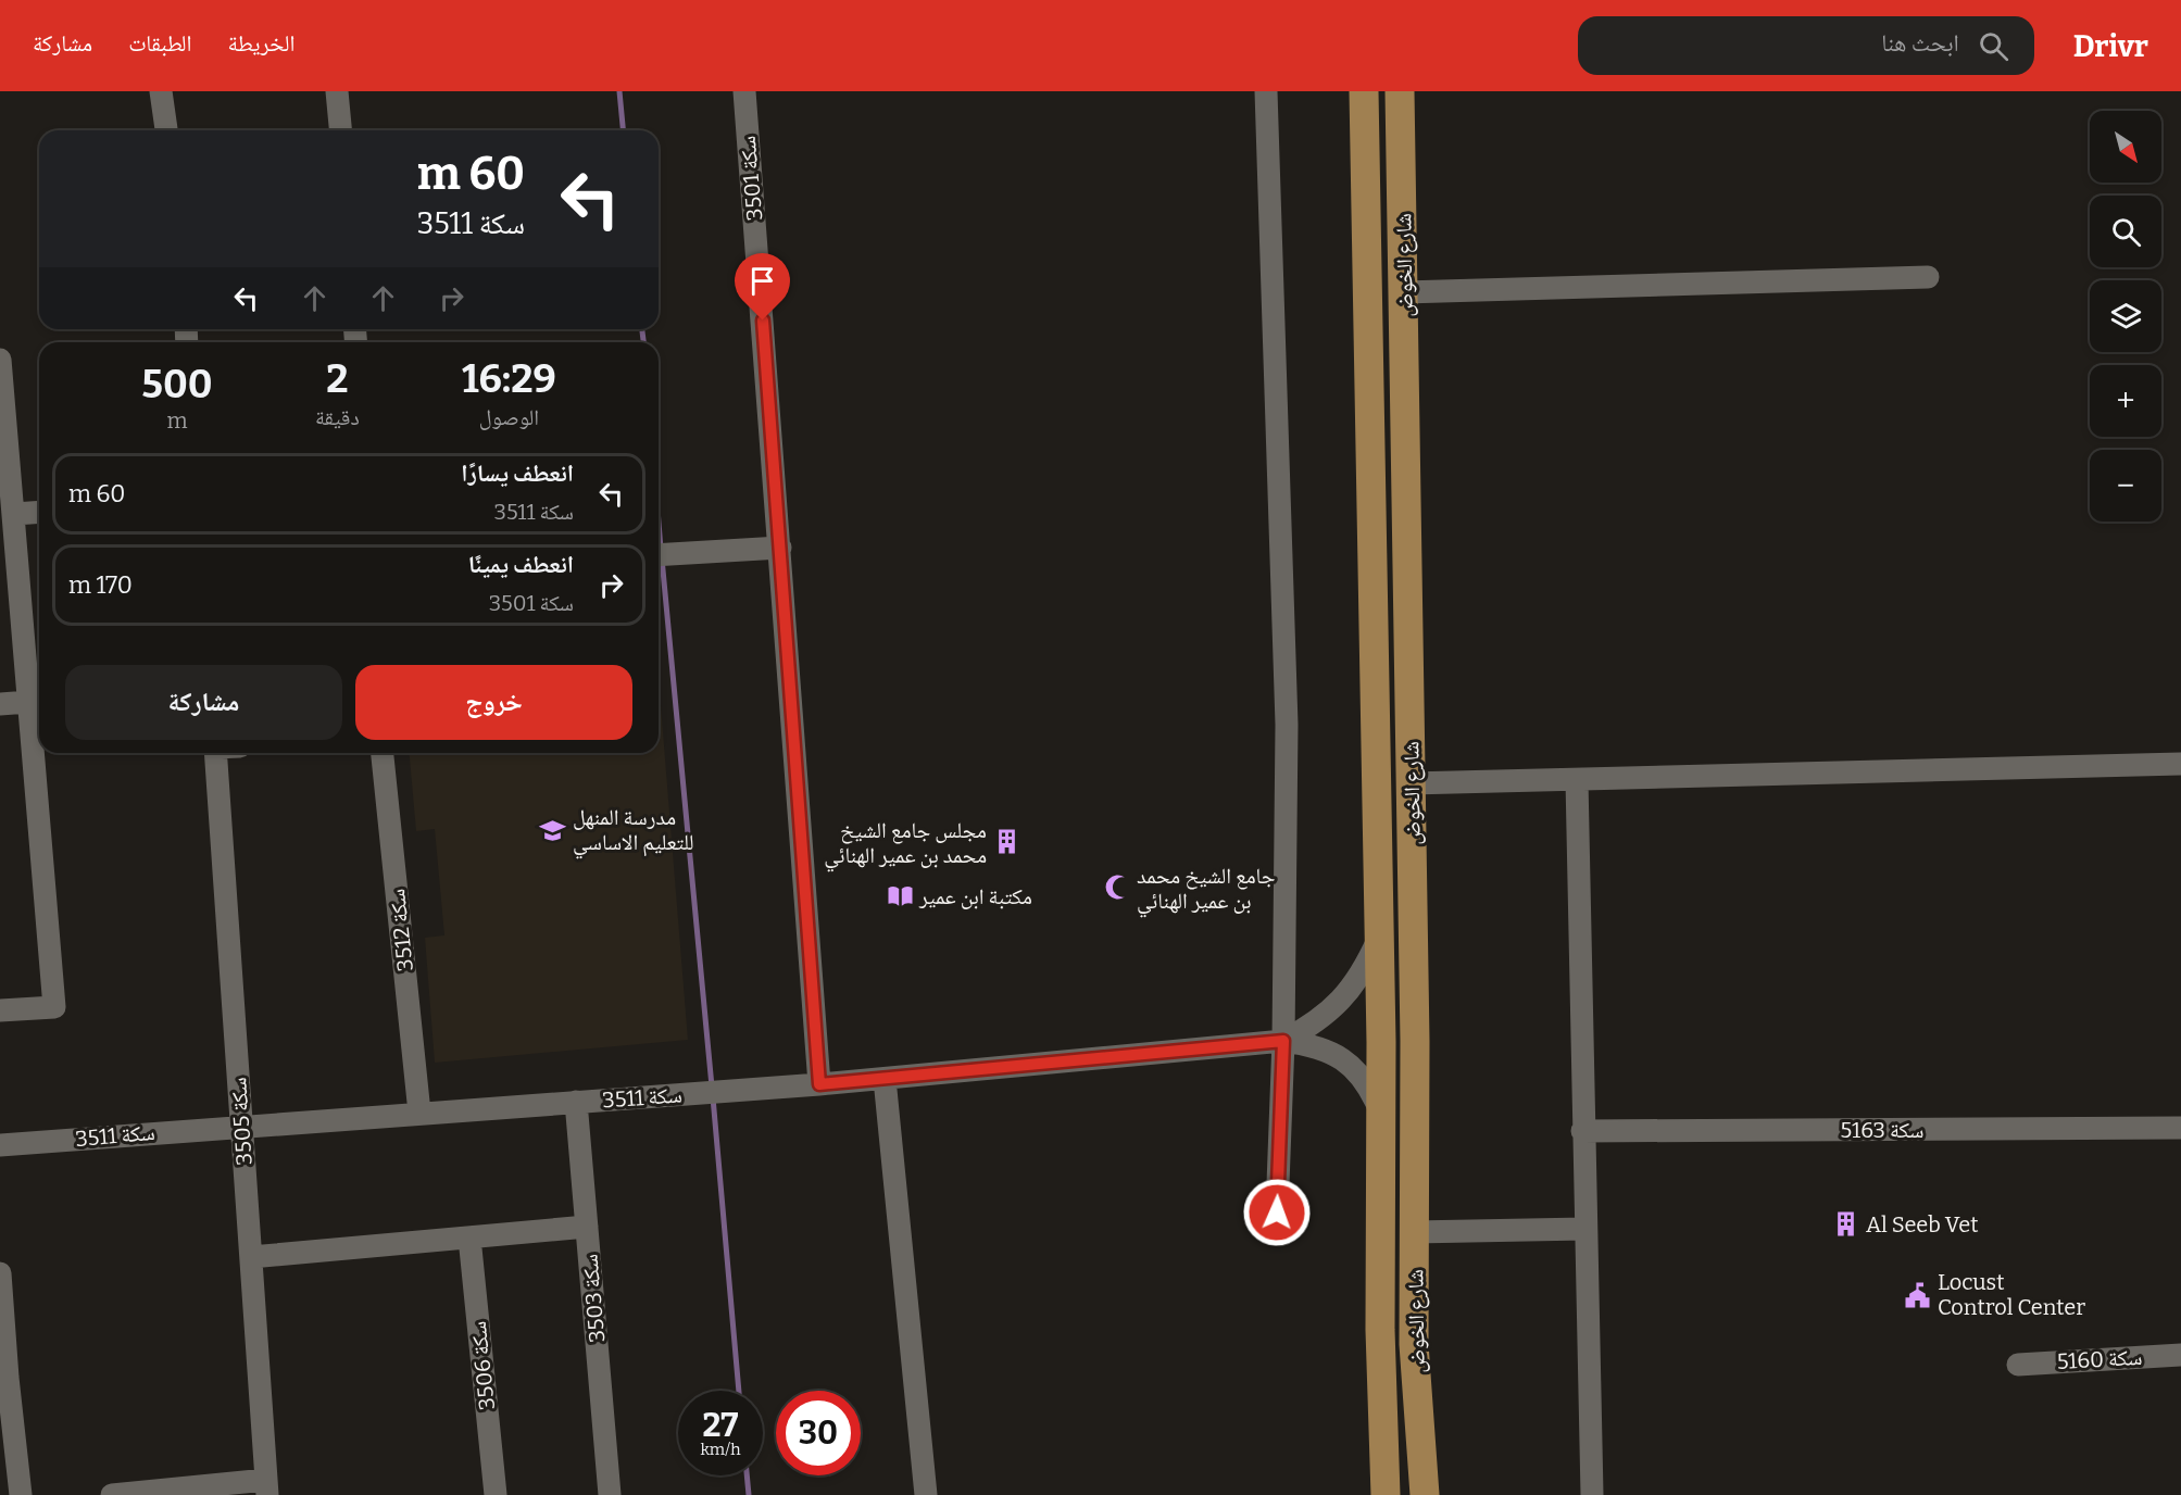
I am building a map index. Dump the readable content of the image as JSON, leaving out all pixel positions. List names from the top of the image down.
{
  "streets": {
    "main road": ["شارع الخوض"],
    "street": [
      "سكة 3501",
      "سكة 3512",
      "سكة 3511",
      "سكة 3505",
      "سكة 5163",
      "سكة 3503",
      "سكة 5160",
      "سكة 3506"
    ]
  },
  "crossings": [
    ["سكة 3501", "سكة 3511"],
    ["سكة 3512", "سكة 3511"],
    ["سكة 3511", "سكة 3505"],
    ["سكة 3511", "سكة 3503"]
  ],
  "places": {
    "school or university": ["مدرسة المنهل للتعليم الاساسي"],
    "building": ["مجلس جامع الشيخ محمد بن عمير الهنائي", "Al Seeb Vet"],
    "mosque": ["جامع الشيخ محمد بن عمير الهنائي"],
    "library": ["مكتبة ابن عمير"],
    "public building": ["Locust Control Center"]
  },
  "north": "bottom right",
  "page": {
    "header": "Drivr",
    "search": "ابحث هنا",
    "nav": ["الخريطة", "الطبقات", "مشاركة"],
    "map_buttons": ["+", "−"],
    "turn": ["60 m", "سكة 3511"],
    "eta": [
      "16:29",
      "الوصول",
      "2",
      "دقيقة",
      "500",
      "m"
    ],
    "list": [
      {
        "name": "انعطف يسارًا",
        "note": "سكة 3511",
        "value": "60 m"
      },
      {
        "name": "انعطف يمينًا",
        "note": "سكة 3501",
        "value": "170 m"
      }
    ],
    "buttons": ["خروج", "مشاركة"],
    "speed": "27 km/h",
    "limit": "30"
  }
}
